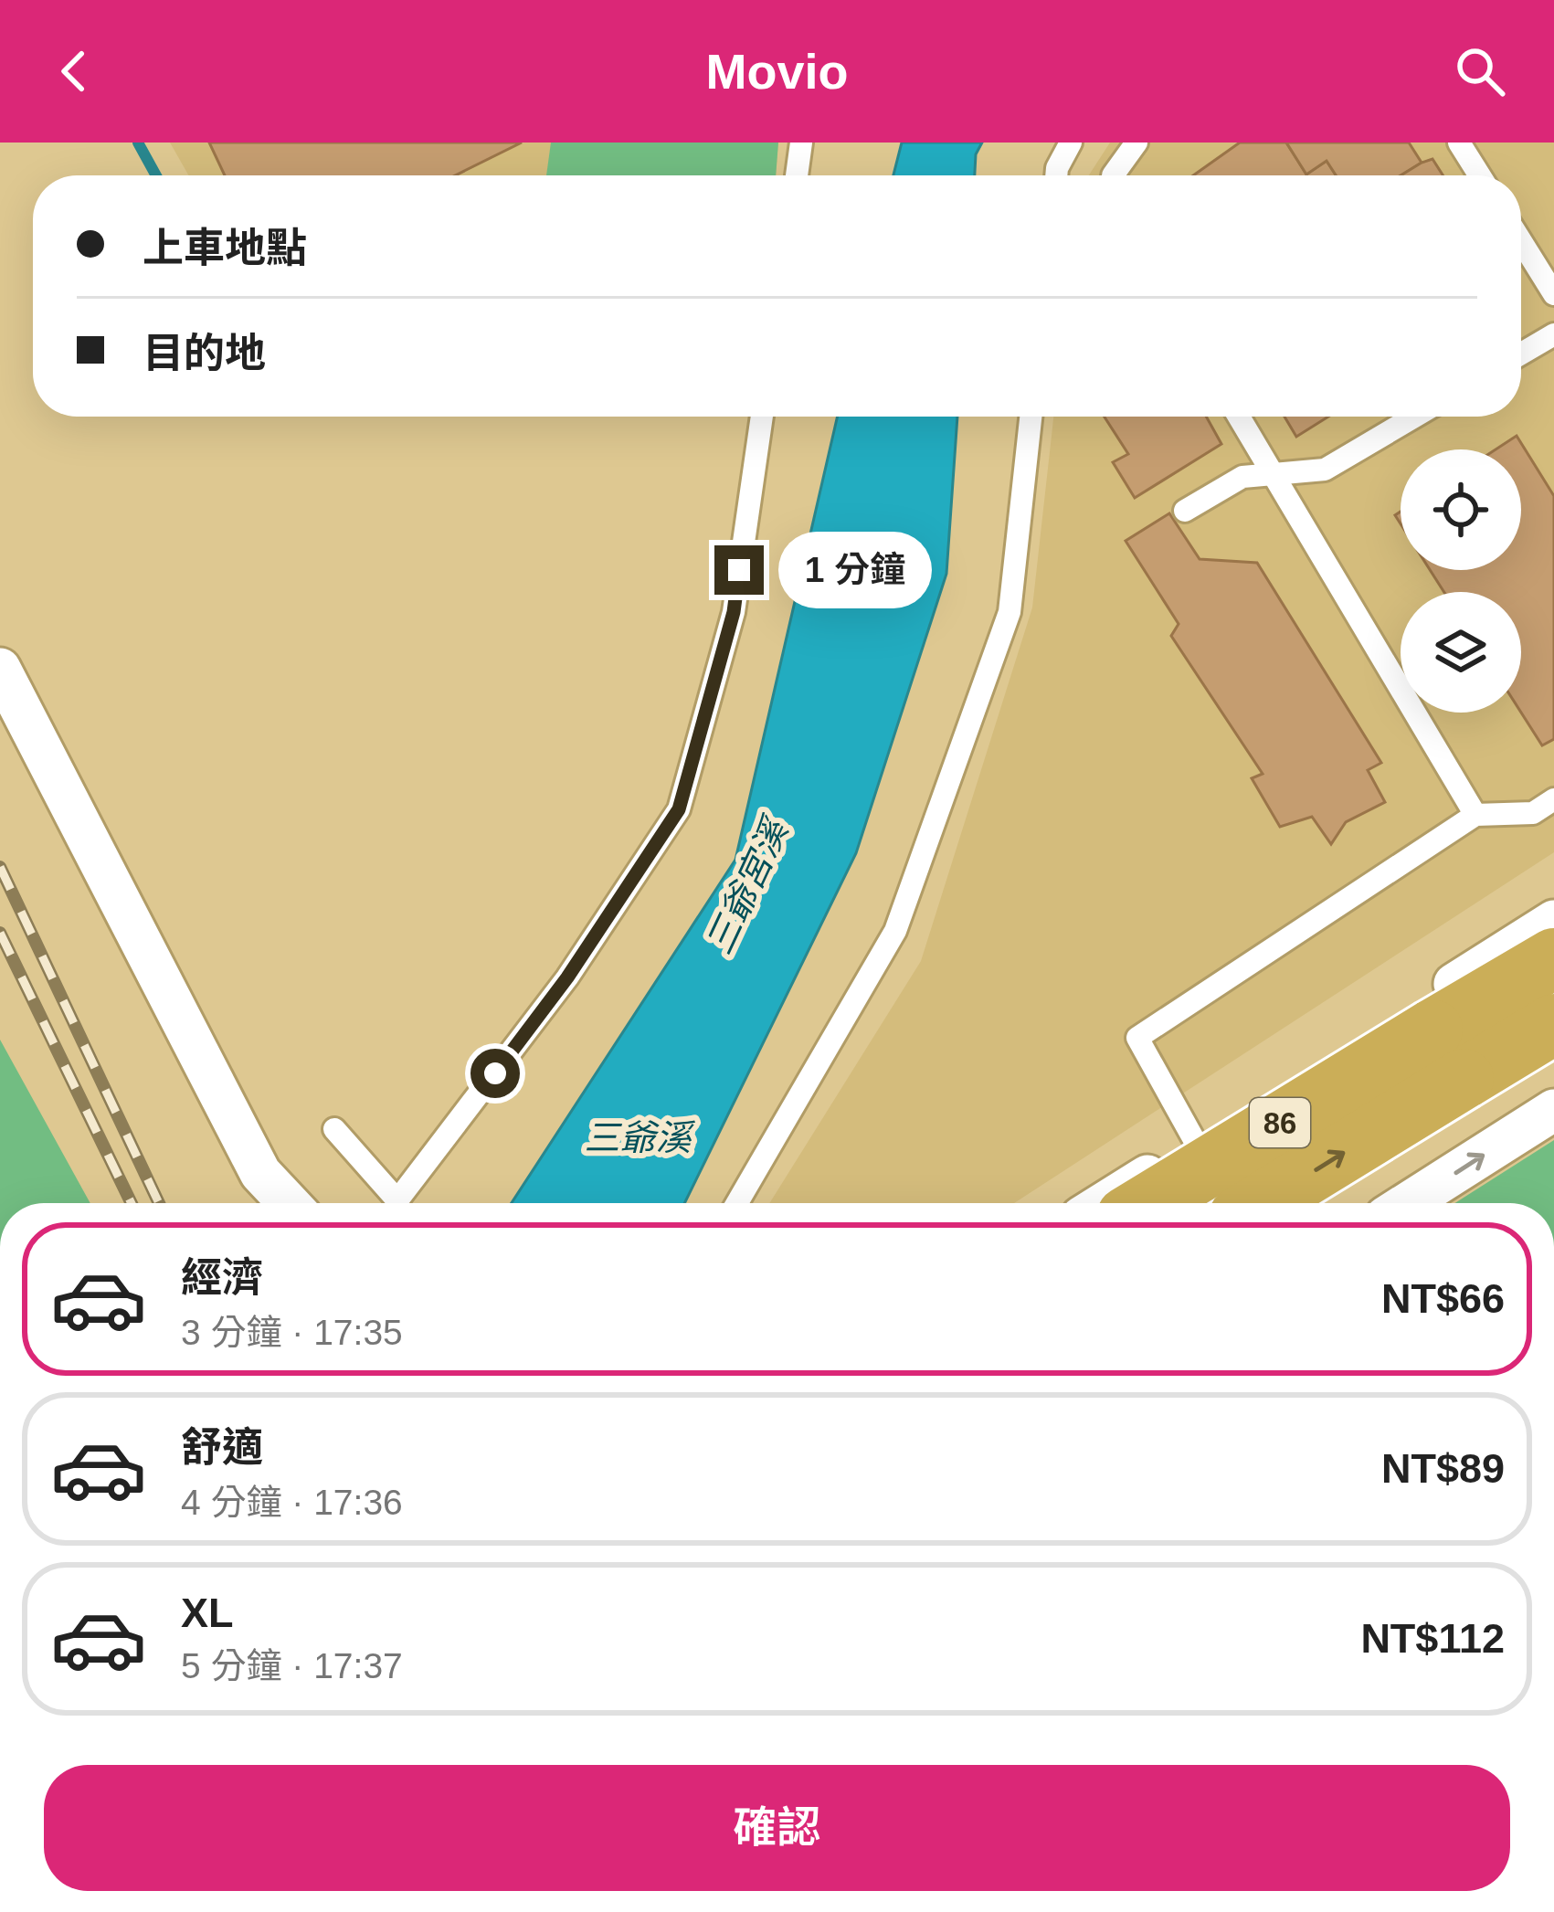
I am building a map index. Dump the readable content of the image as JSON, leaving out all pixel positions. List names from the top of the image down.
{
  "streets": {
    "highway": ["86"]
  },
  "water": ["三爺宮溪", "三爺溪"],
  "page": {
    "header": "Movio",
    "banner": ["上車地點", "目的地"],
    "bubble": "1 分鐘",
    "list": [
      {
        "name": "經濟",
        "note": "3 分鐘 · 17:35",
        "value": "NT$66"
      },
      {
        "name": "舒適",
        "note": "4 分鐘 · 17:36",
        "value": "NT$89"
      },
      {
        "name": "XL",
        "note": "5 分鐘 · 17:37",
        "value": "NT$112"
      }
    ],
    "buttons": "確認"
  }
}
